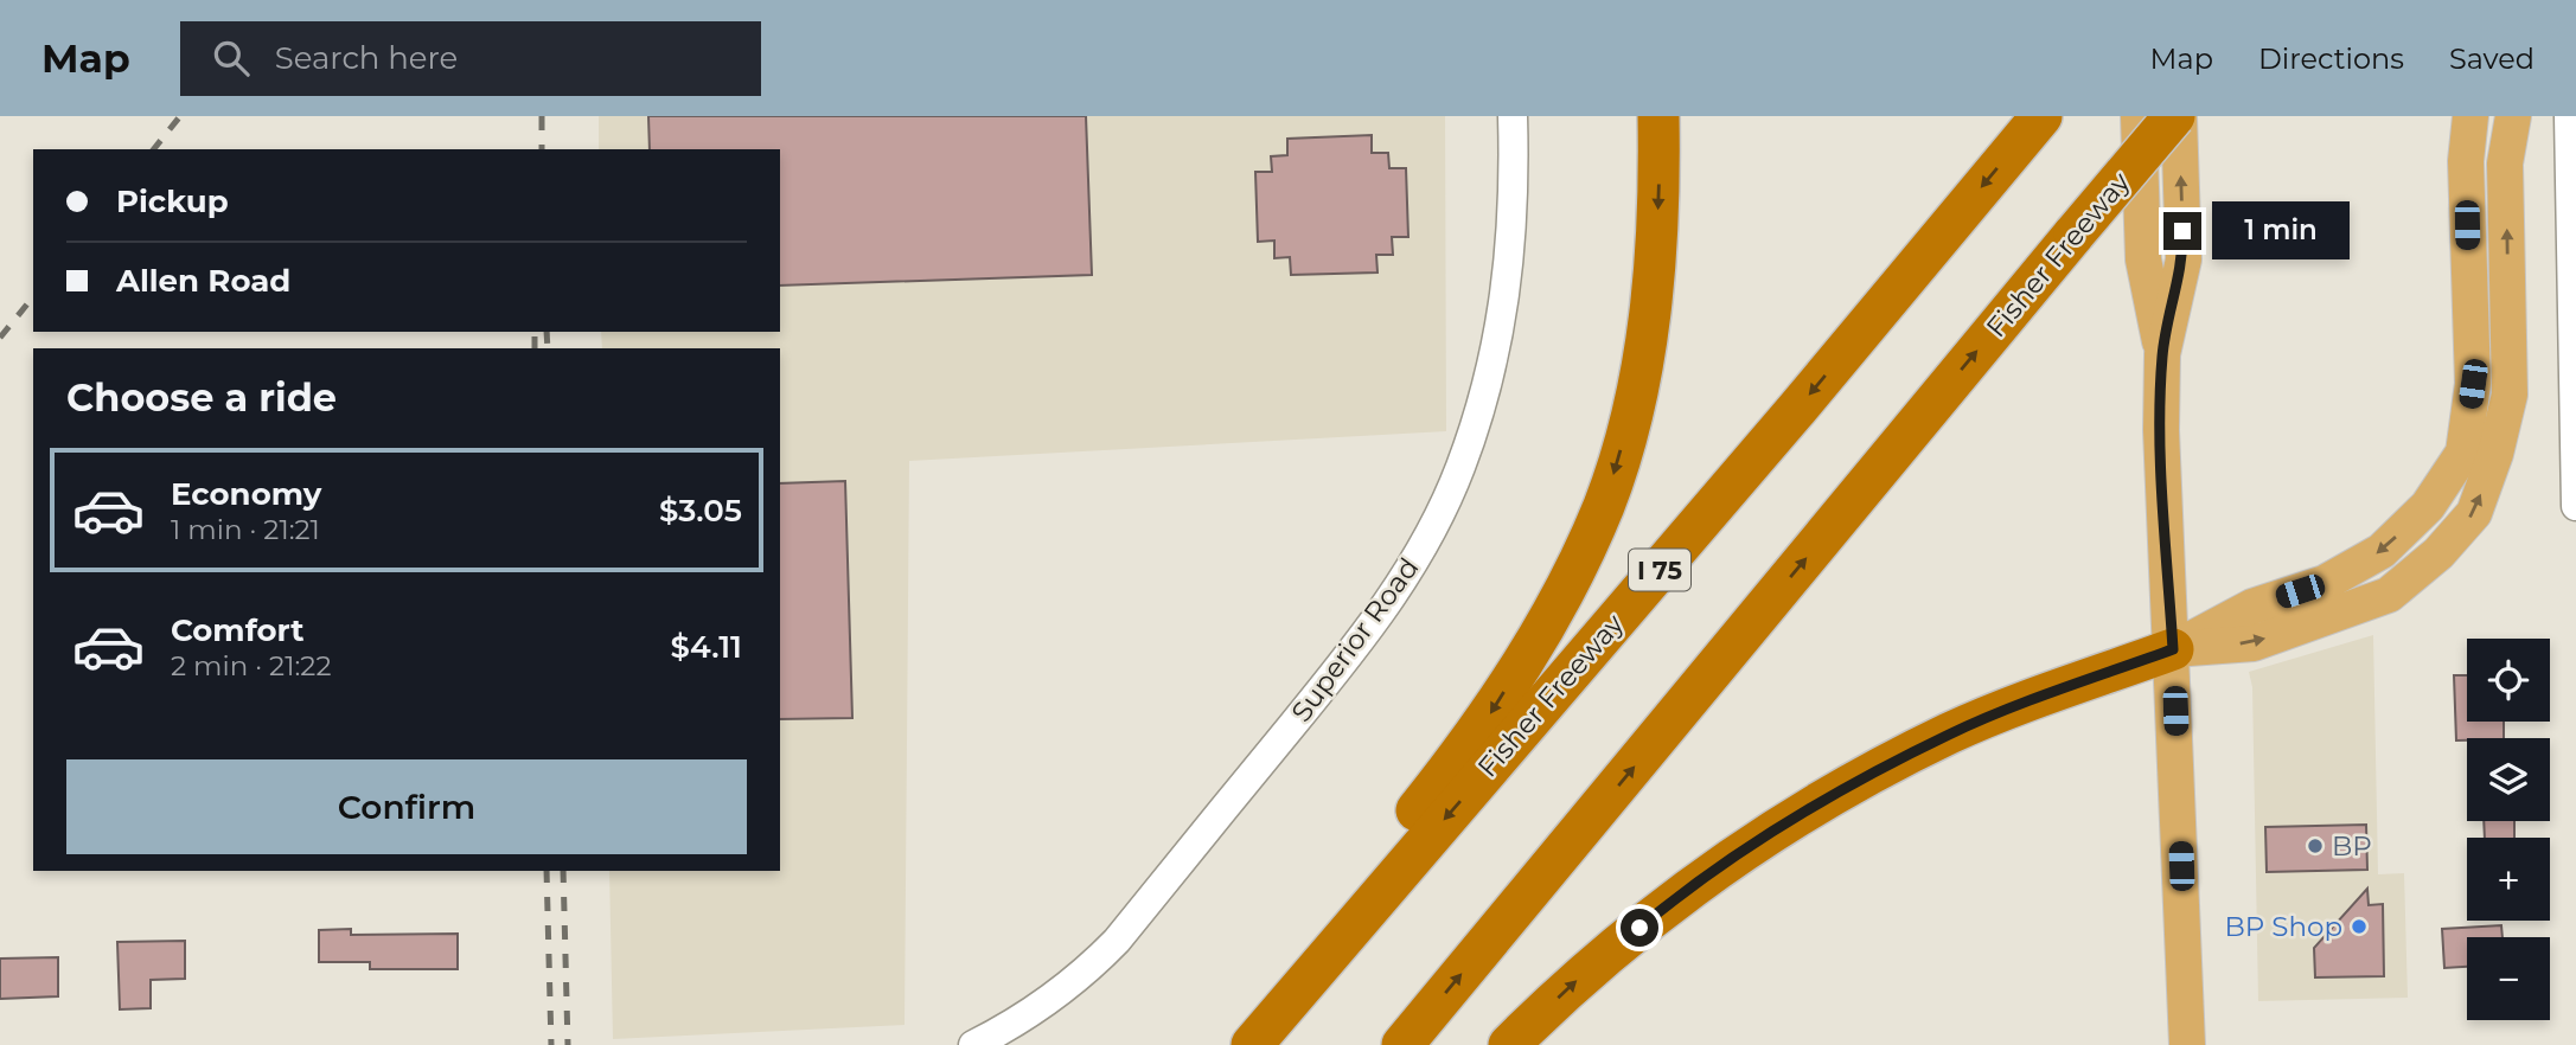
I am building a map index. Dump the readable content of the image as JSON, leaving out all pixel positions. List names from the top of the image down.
{
  "streets": {
    "highway": ["Fisher Freeway", "I 75"],
    "street": ["Superior Road"]
  },
  "places": ["BP", "BP Shop"],
  "page": {
    "header": "Map",
    "search": "Search here",
    "nav": ["Map", "Directions", "Saved"],
    "banner": ["Pickup", "Allen Road"],
    "bubble": "1 min",
    "heading": "Choose a ride",
    "list": [
      {
        "name": "Economy",
        "note": "1 min · 21:21",
        "value": "$3.05"
      },
      {
        "name": "Comfort",
        "note": "2 min · 21:22",
        "value": "$4.11"
      }
    ],
    "map_buttons": ["+", "−"],
    "buttons": "Confirm"
  }
}
